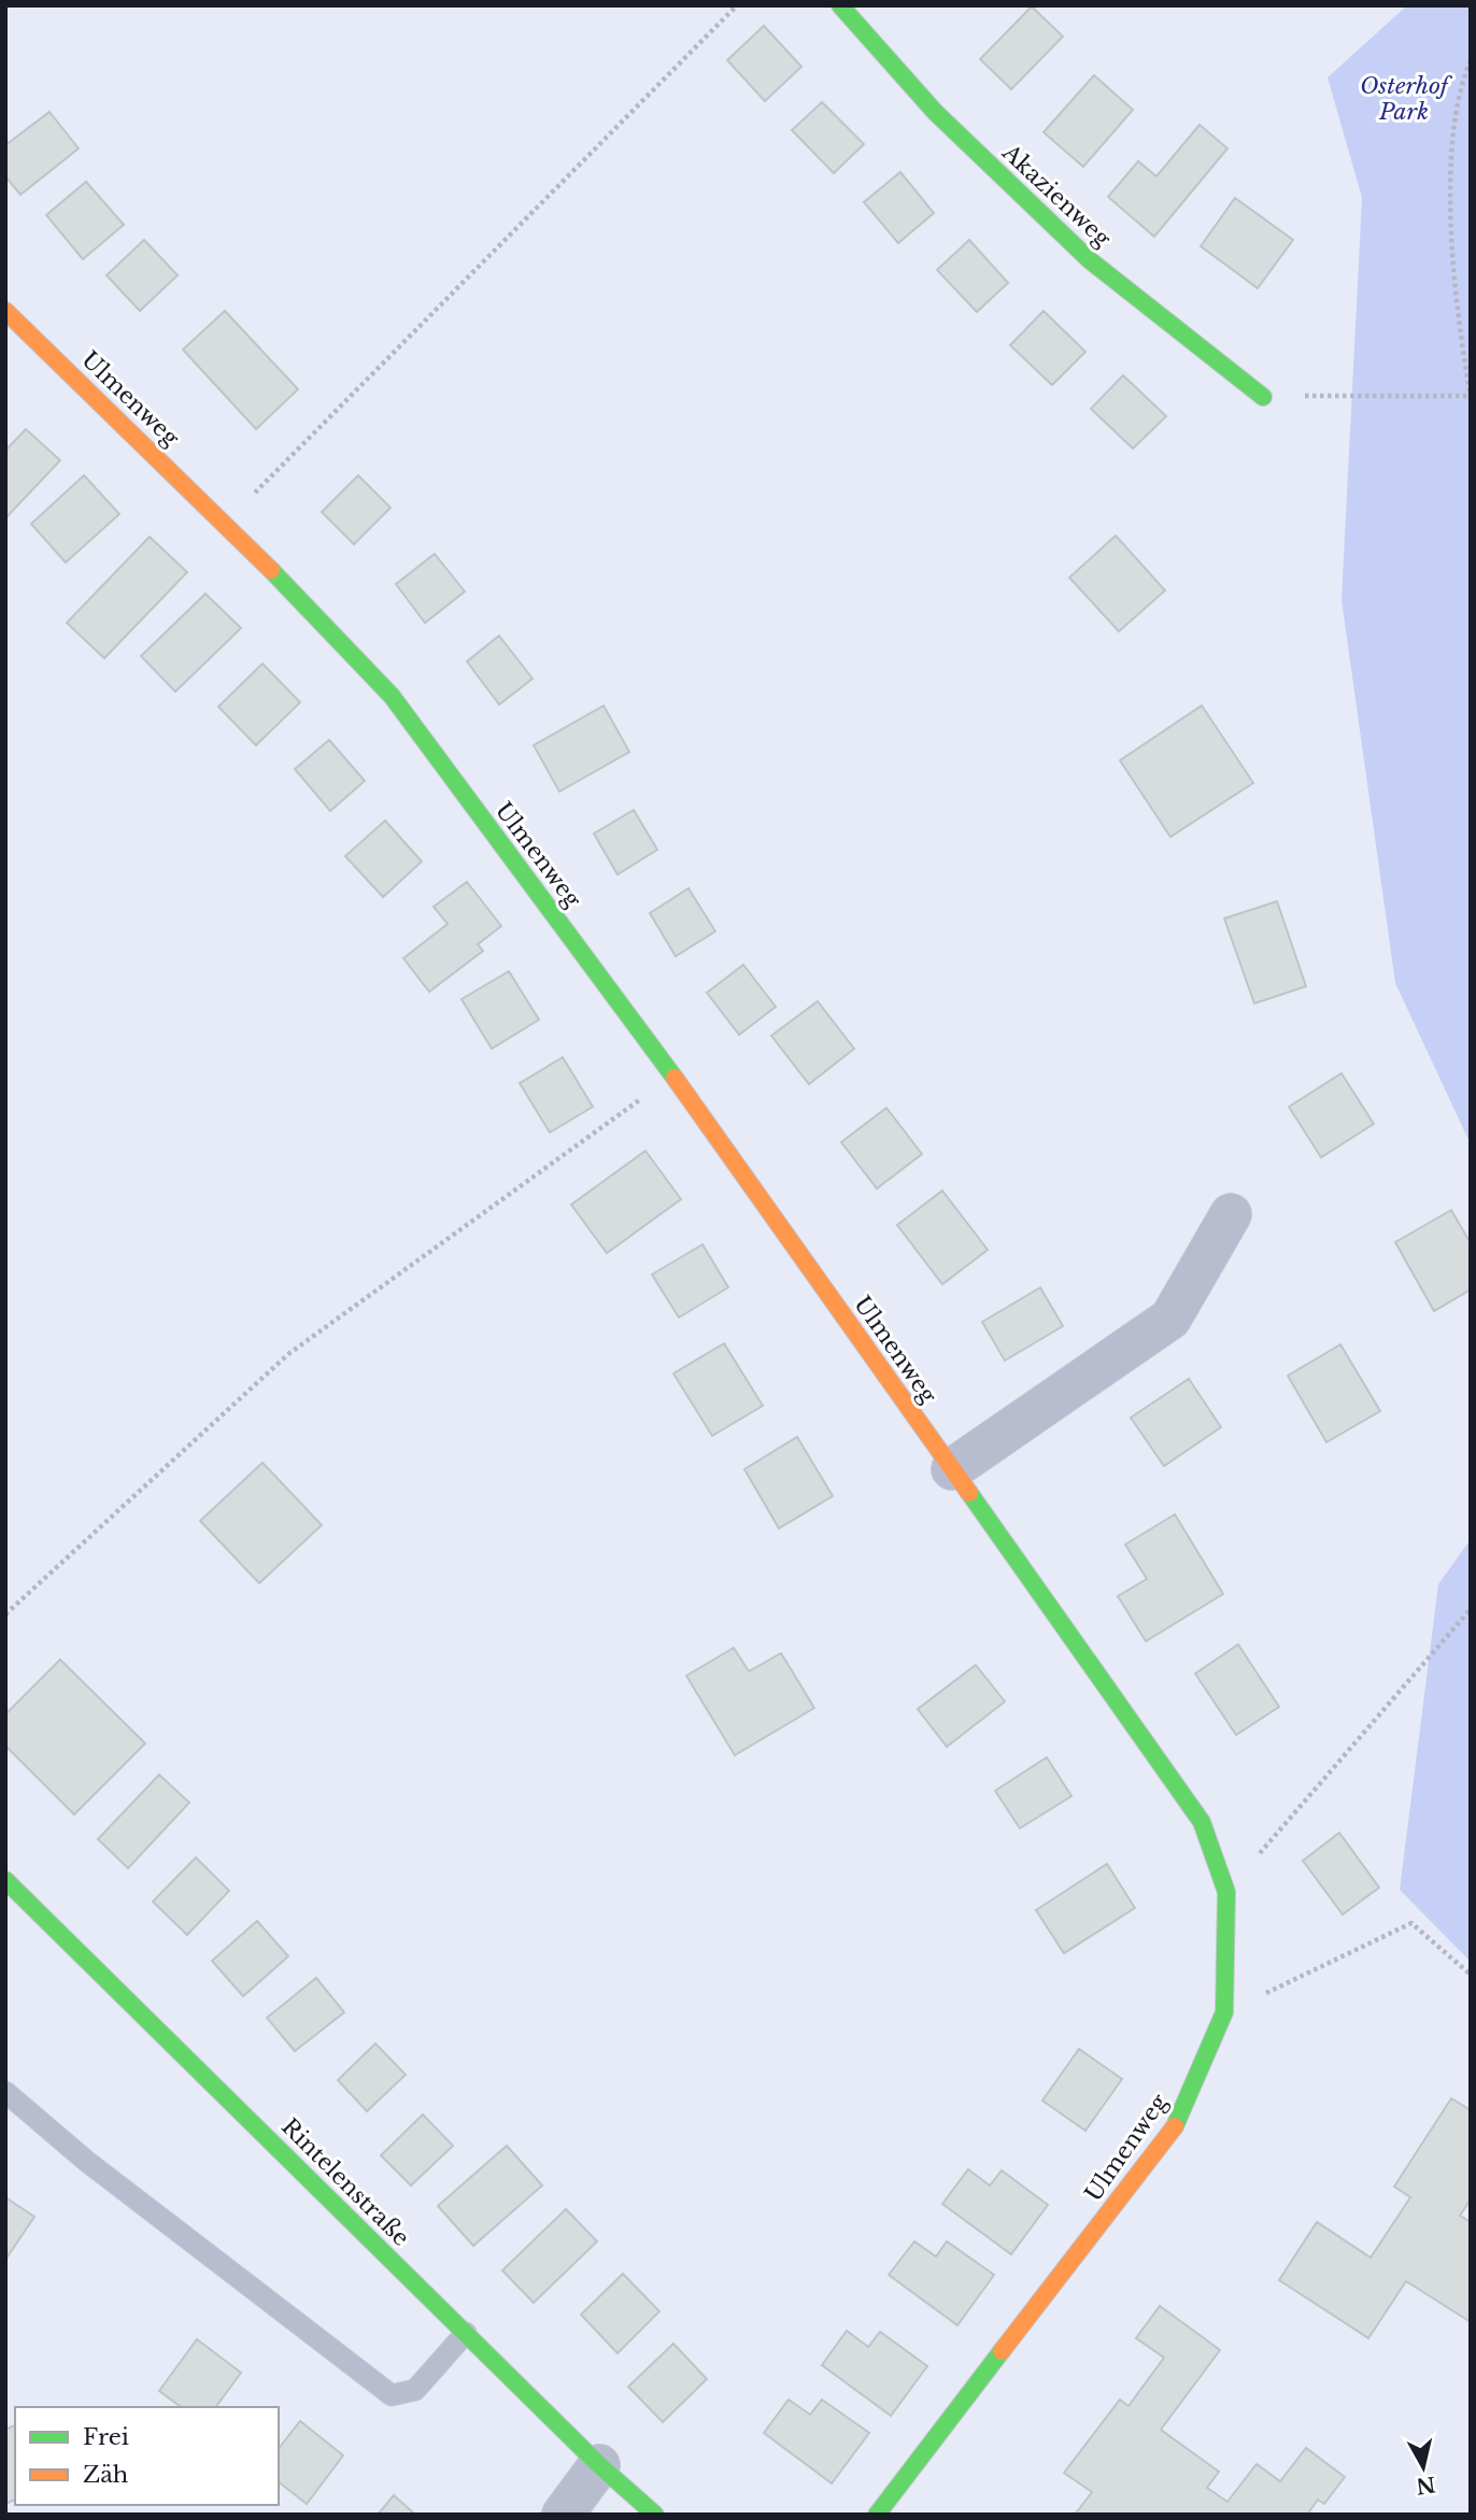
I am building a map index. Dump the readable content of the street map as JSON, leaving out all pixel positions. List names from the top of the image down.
{
  "streets": {
    "street": ["Akazienweg", "Ulmenweg", "Rintelenstraße"]
  },
  "parks": ["Osterhof Park"],
  "legend": ["Frei", "Zäh"],
  "north": "bottom"
}
